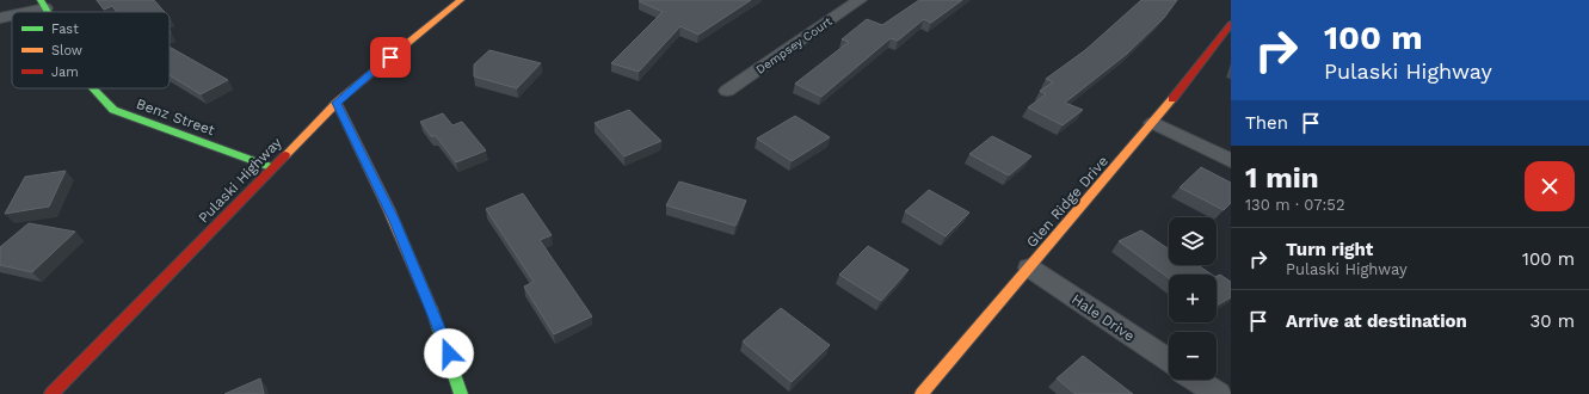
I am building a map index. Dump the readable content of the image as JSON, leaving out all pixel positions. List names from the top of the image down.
{
  "streets": {
    "street": [
      "Dempsey Court",
      "Benz Street",
      "Pulaski Highway",
      "Glen Ridge Drive",
      "Hale Drive"
    ]
  },
  "crossings": [
    ["Benz Street", "Pulaski Highway"],
    ["Glen Ridge Drive", "Hale Drive"]
  ],
  "legend": ["Fast", "Slow", "Jam"],
  "page": {
    "turn": ["100 m", "Pulaski Highway"],
    "then": "Then",
    "heading": ["1 min", "130 m · 07:52"],
    "map_buttons": ["+", "−"],
    "list": [
      {
        "name": "Turn right",
        "note": "Pulaski Highway",
        "value": "100 m"
      },
      {
        "name": "Arrive at destination",
        "value": "30 m"
      }
    ]
  }
}
